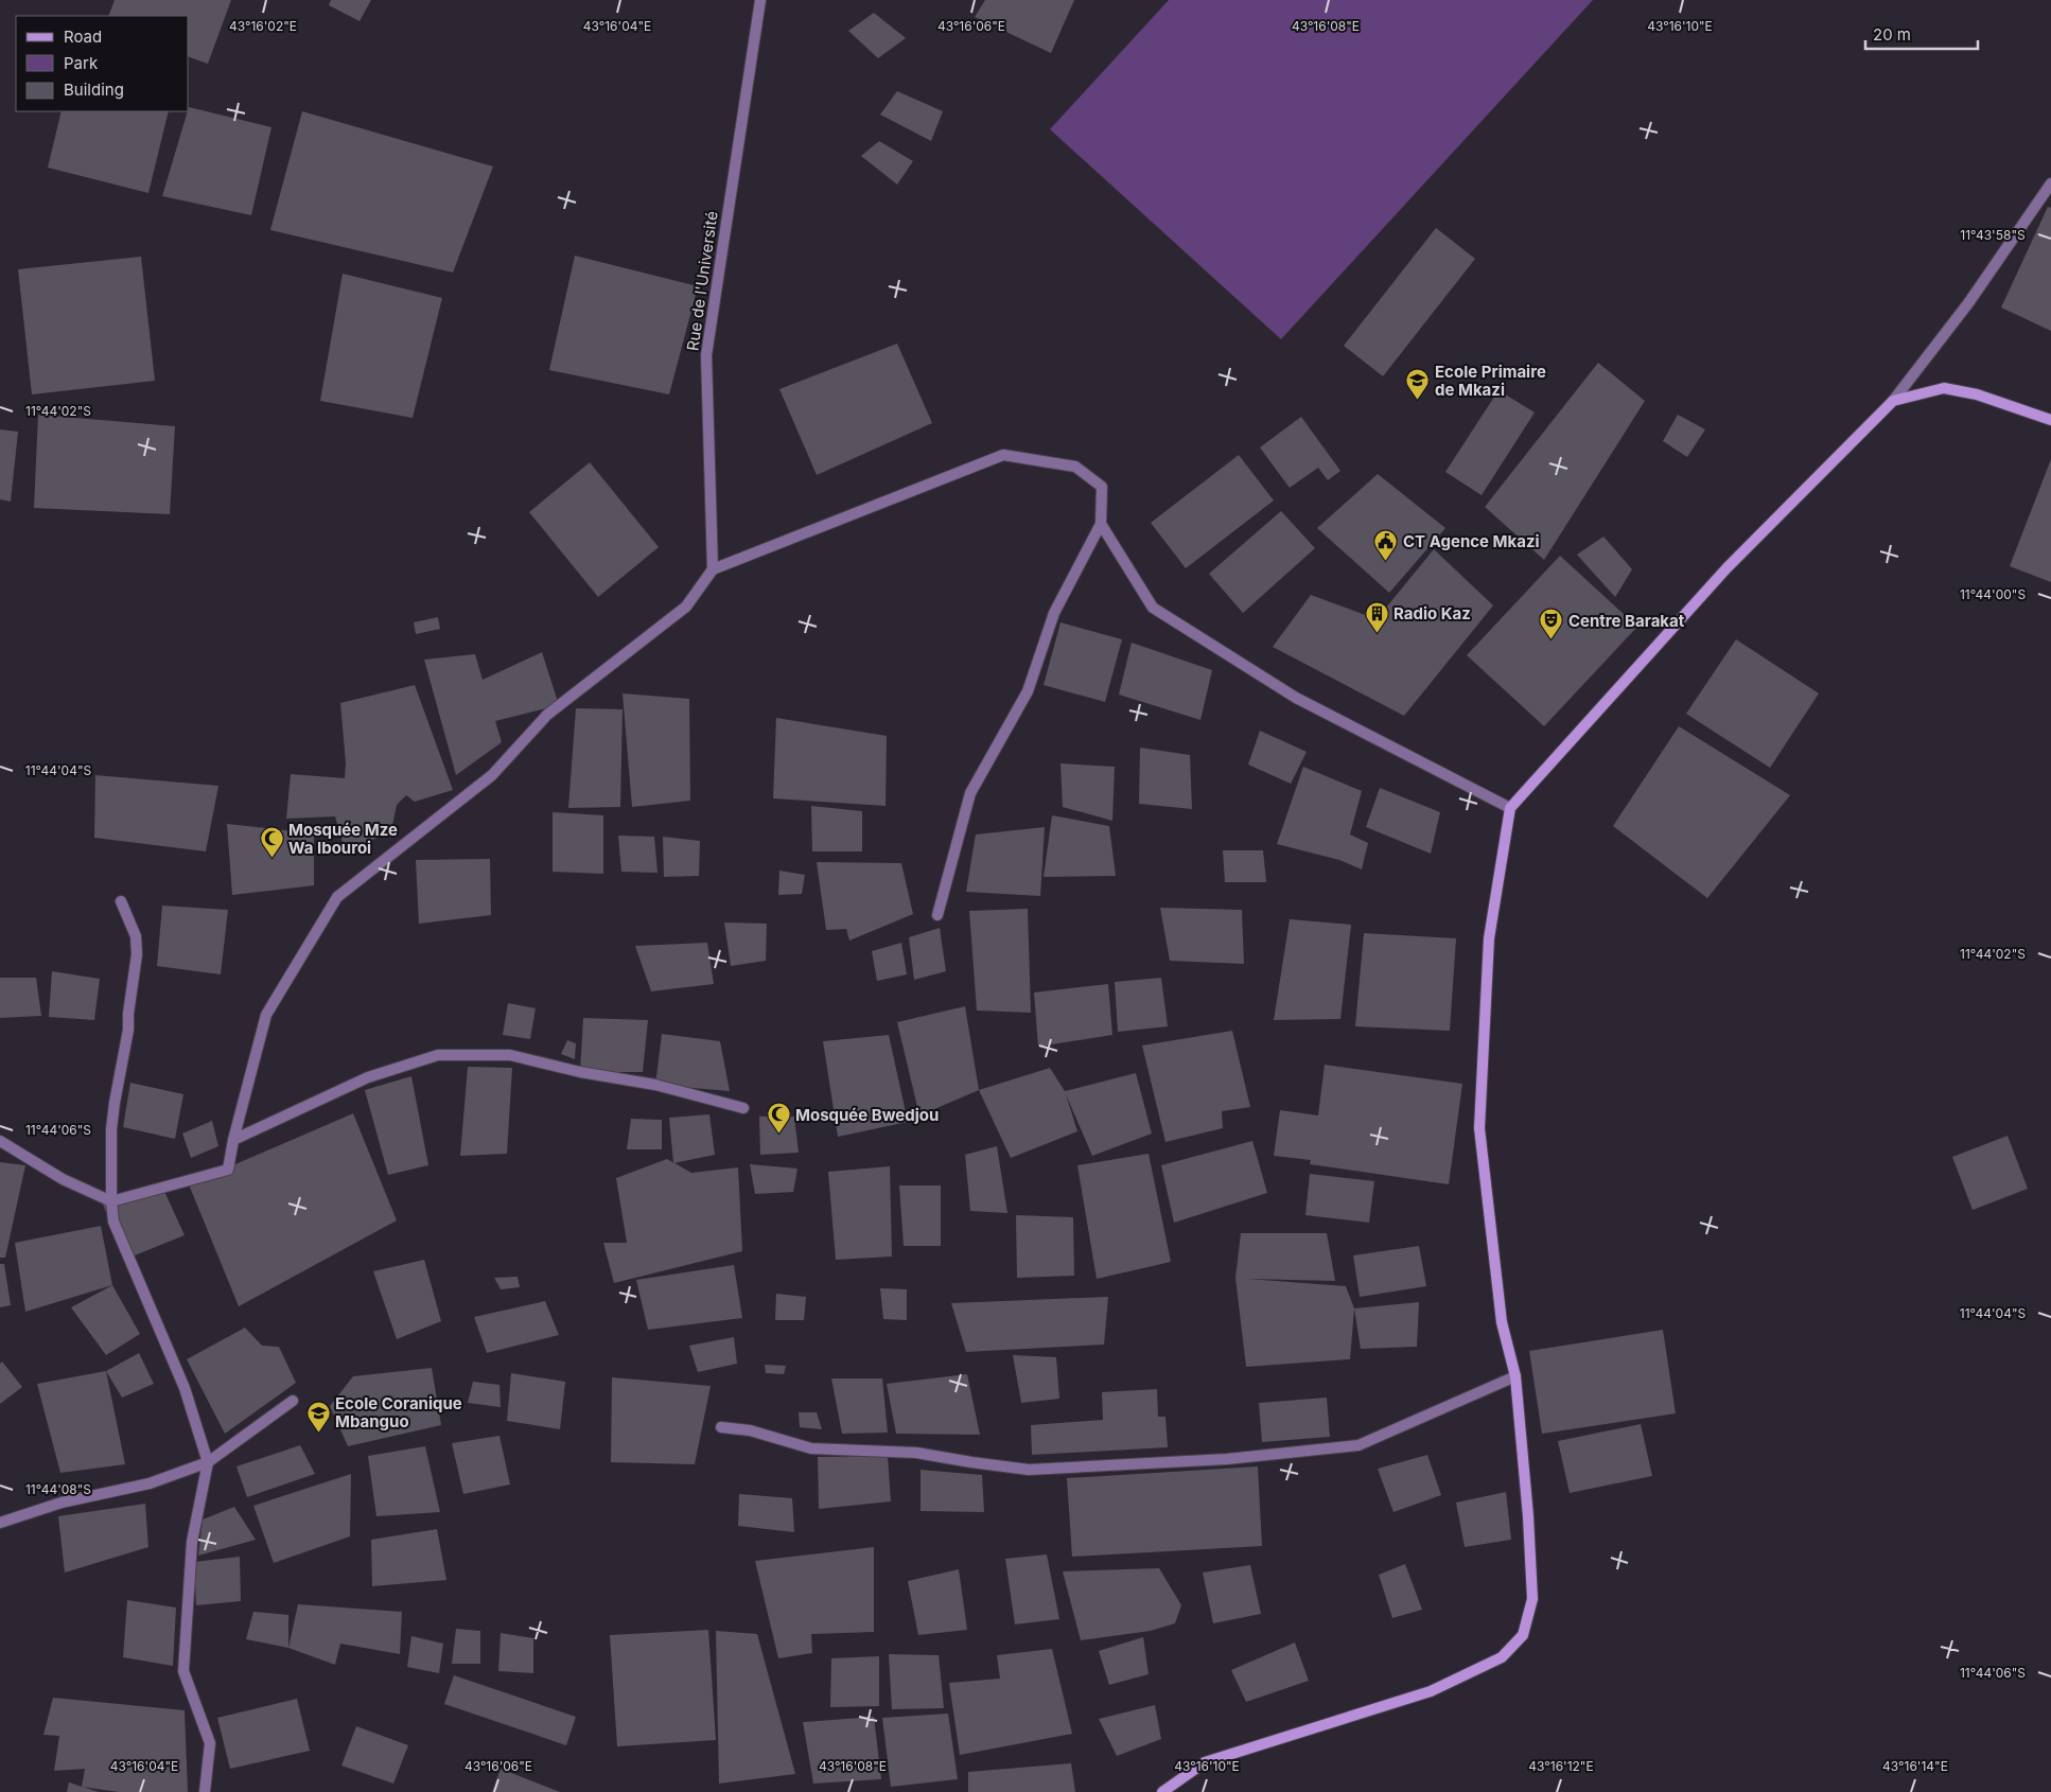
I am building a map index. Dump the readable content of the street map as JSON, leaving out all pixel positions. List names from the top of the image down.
{
  "streets": {
    "street": ["Rue de l'Université"]
  },
  "places": {
    "school or university": ["Ecole Primaire de Mkazi", "Ecole Coranique Mbanguo"],
    "public building": ["CT Agence Mkazi"],
    "building": ["Radio Kaz"],
    "theatre": ["Centre Barakat"],
    "mosque": ["Mosquée Mze Wa Ibouroi", "Mosquée Bwedjou"]
  },
  "legend": ["Road", "Park", "Building"],
  "scale_bar": "20 m",
  "coordinates": [
    "43°16'02\"E",
    "43°16'06\"E",
    "43°16'10\"E",
    "43°16'04\"E",
    "43°16'08\"E",
    "11°43'58\"S",
    "11°44'02\"S",
    "11°44'00\"S",
    "11°44'04\"S",
    "11°44'06\"S",
    "11°44'08\"S",
    "43°16'12\"E",
    "43°16'14\"E"
  ]
}
